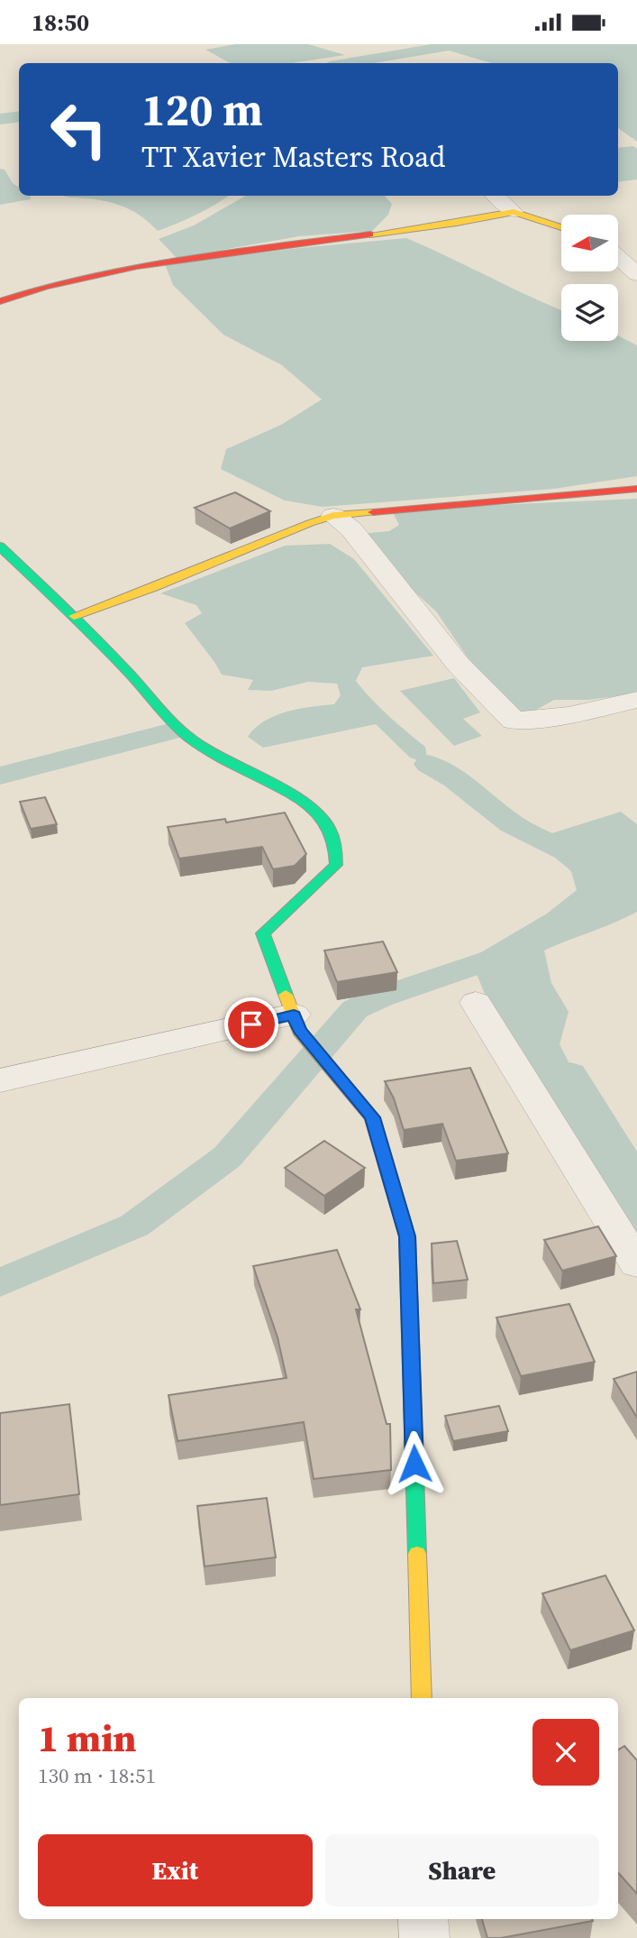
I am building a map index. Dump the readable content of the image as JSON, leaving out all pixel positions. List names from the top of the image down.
{
  "north": "left",
  "page": {
    "status": "18:50",
    "turn": ["120 m", "TT Xavier Masters Road"],
    "heading": ["1 min", "130 m · 18:51"],
    "buttons": ["Exit", "Share"]
  }
}
